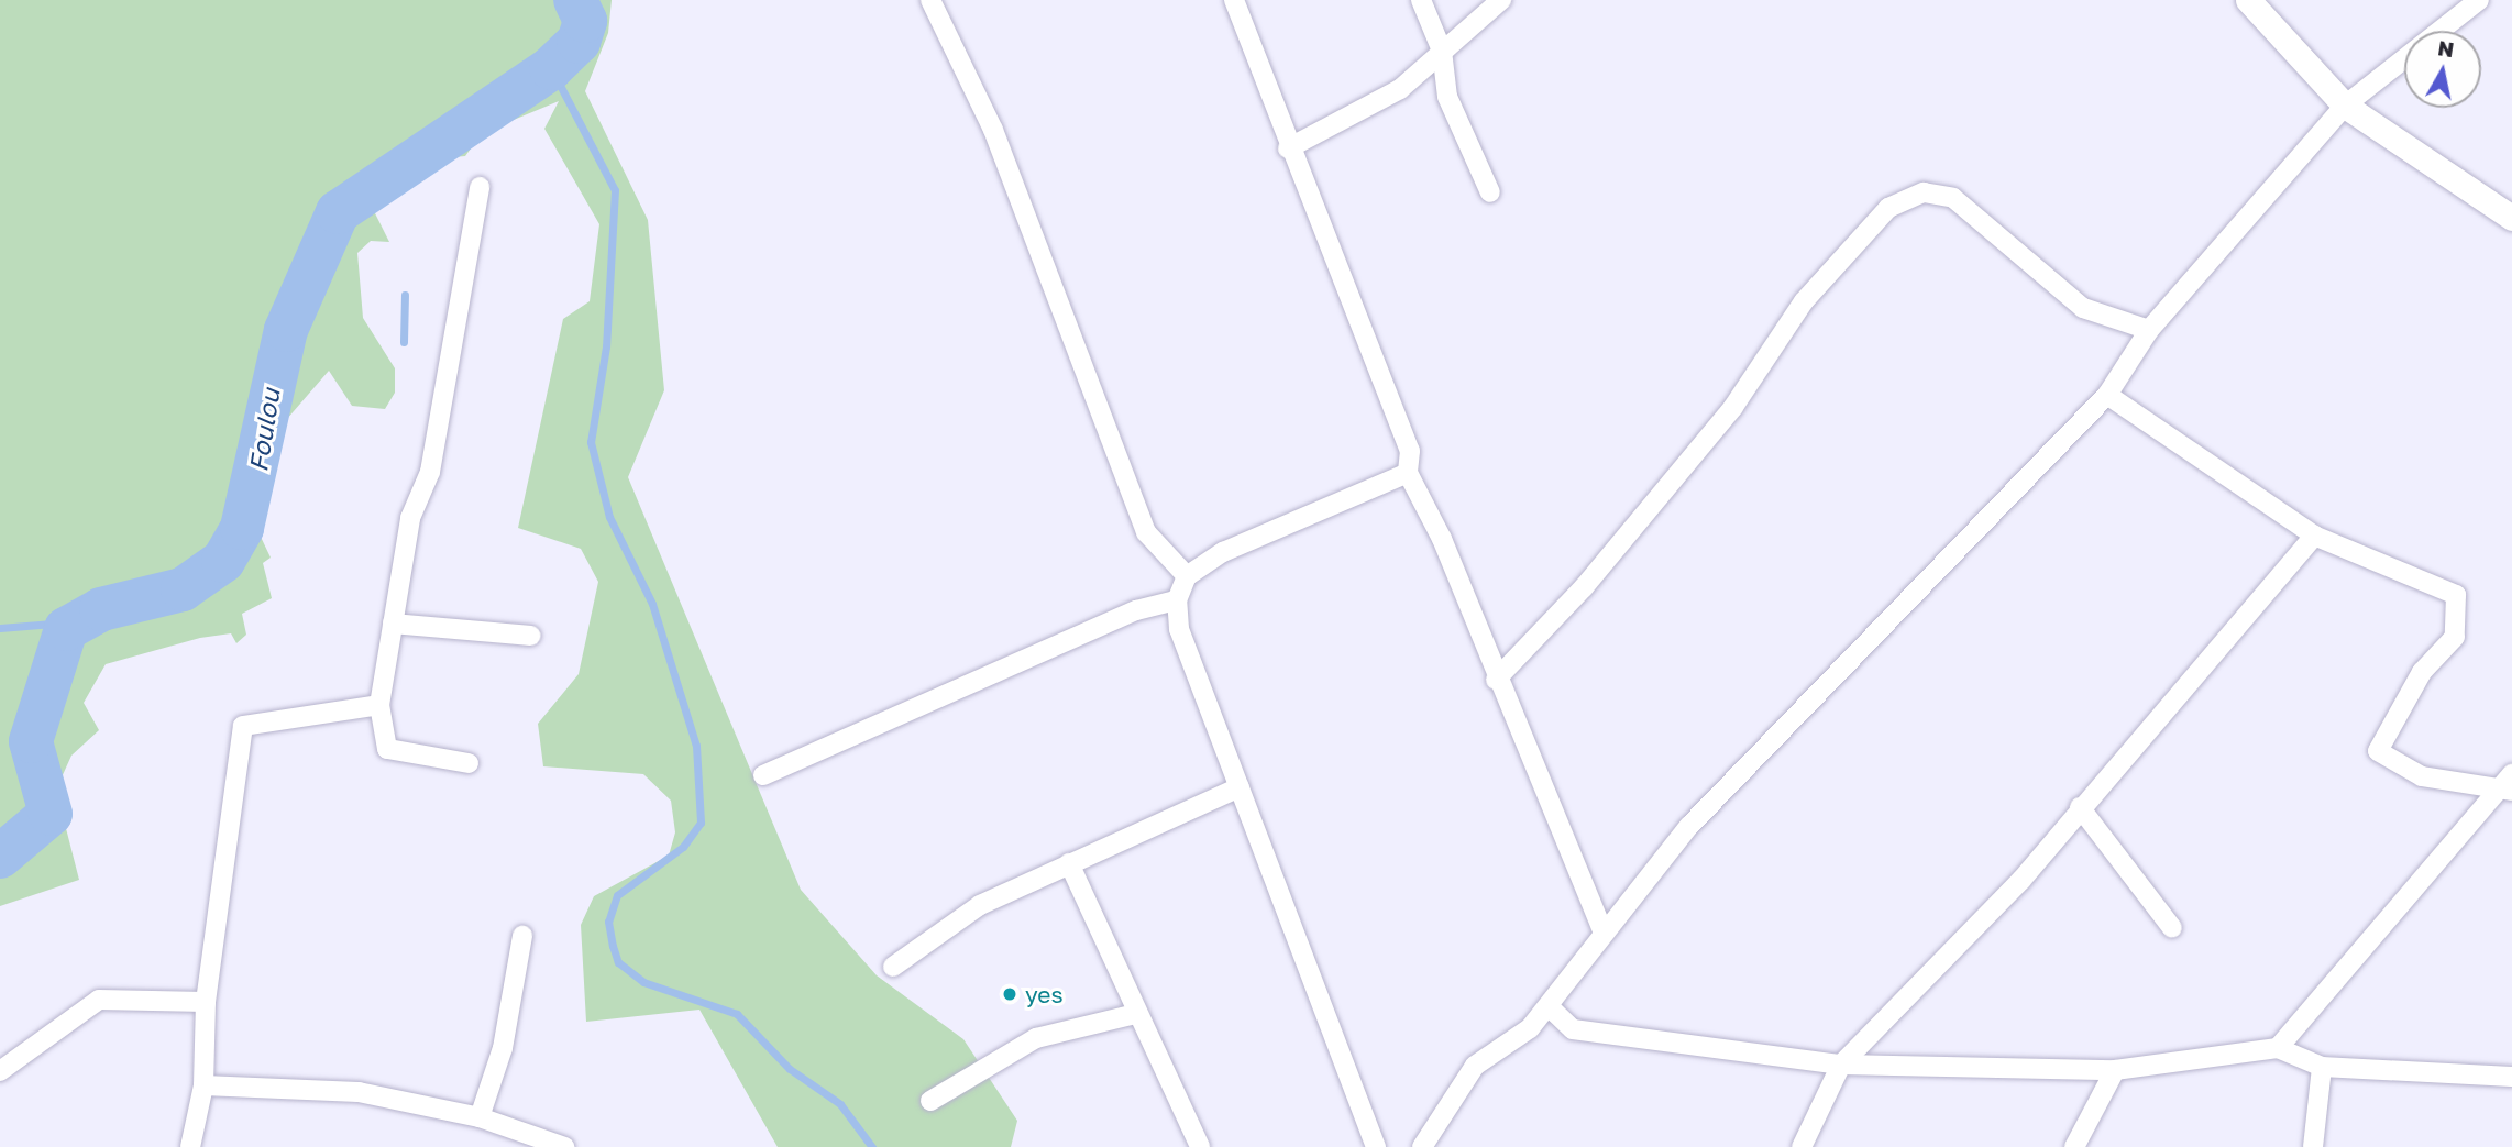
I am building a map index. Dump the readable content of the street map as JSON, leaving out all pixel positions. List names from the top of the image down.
{
  "water": ["Foulou"],
  "places": ["yes"],
  "north": "top"
}
